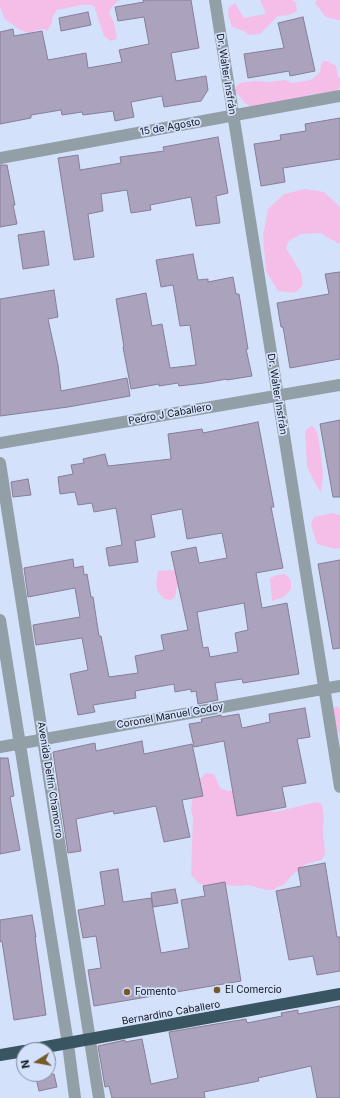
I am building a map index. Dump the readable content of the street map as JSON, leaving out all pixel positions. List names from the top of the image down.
{
  "streets": {
    "highway": ["Bernardino Caballero"],
    "street": [
      "Dr. Walter Insfrán",
      "15 de Agosto",
      "Pedro J Caballero",
      "Coronel Manuel Godoy",
      "Avenida Delfin Chamorro"
    ]
  },
  "crossings": [
    ["Dr. Walter Insfrán", "15 de Agosto"],
    ["Dr. Walter Insfrán", "Pedro J Caballero"],
    ["Dr. Walter Insfrán", "Coronel Manuel Godoy"],
    ["Coronel Manuel Godoy", "Avenida Delfin Chamorro"],
    ["Avenida Delfin Chamorro", "Bernardino Caballero"]
  ],
  "places": ["El Comercio", "Fomento"],
  "north": "left"
}
